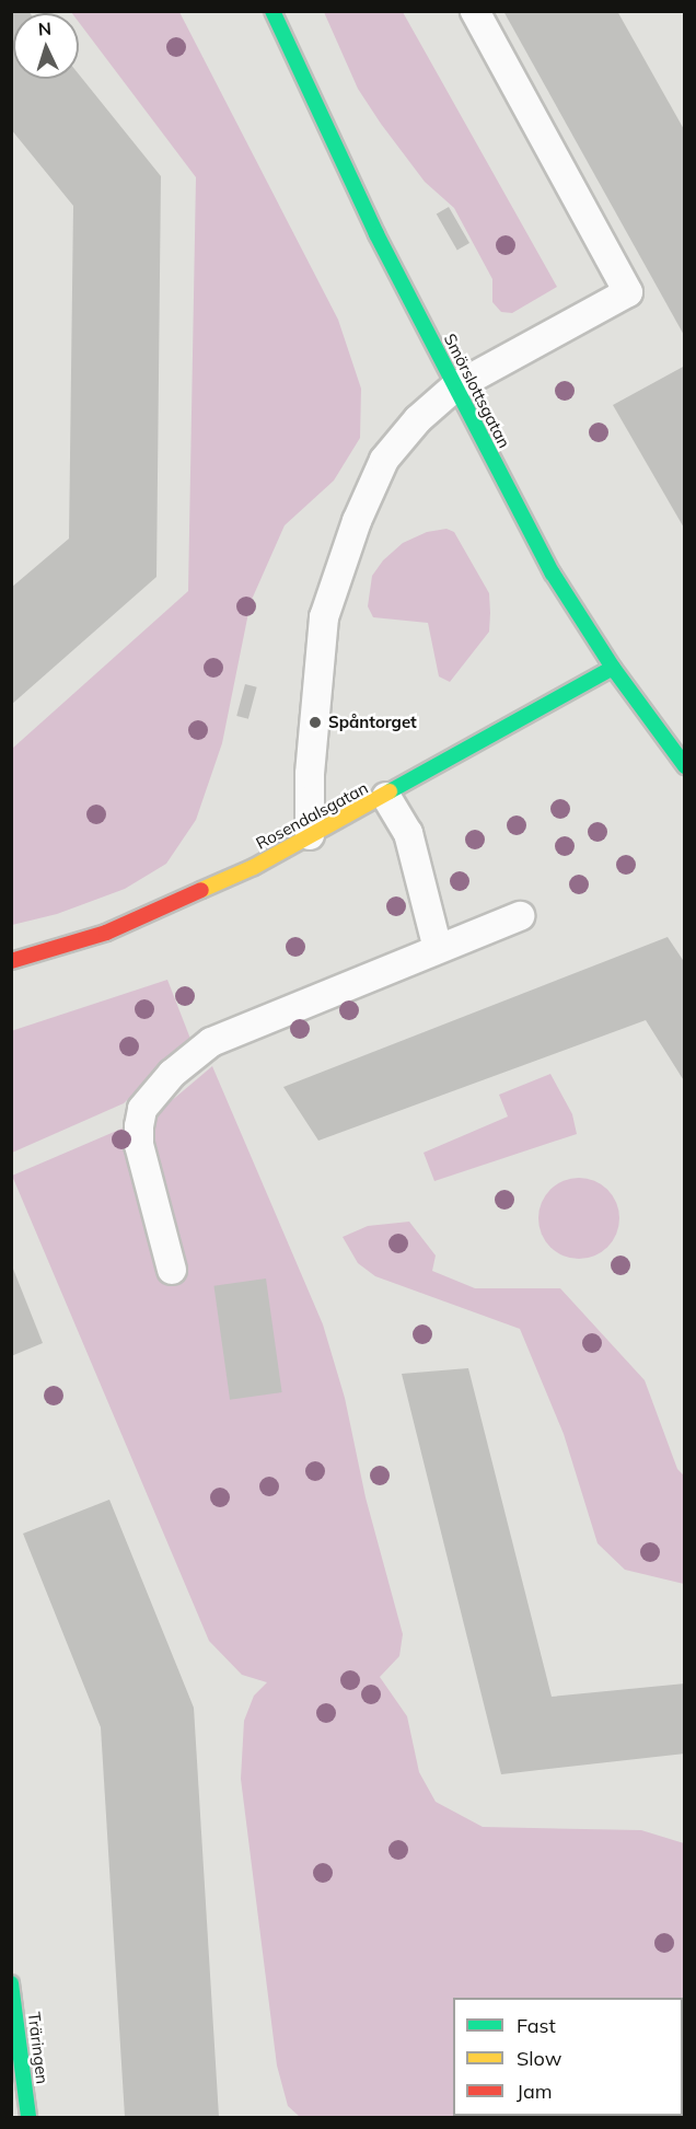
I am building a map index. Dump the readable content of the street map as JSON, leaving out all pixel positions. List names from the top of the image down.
{
  "streets": {
    "street": ["Smörslottsgatan", "Rosendalsgatan", "Träringen"]
  },
  "crossings": [
    ["Smörslottsgatan", "Rosendalsgatan"]
  ],
  "places": ["Spåntorget"],
  "legend": ["Fast", "Slow", "Jam"],
  "north": "top"
}
